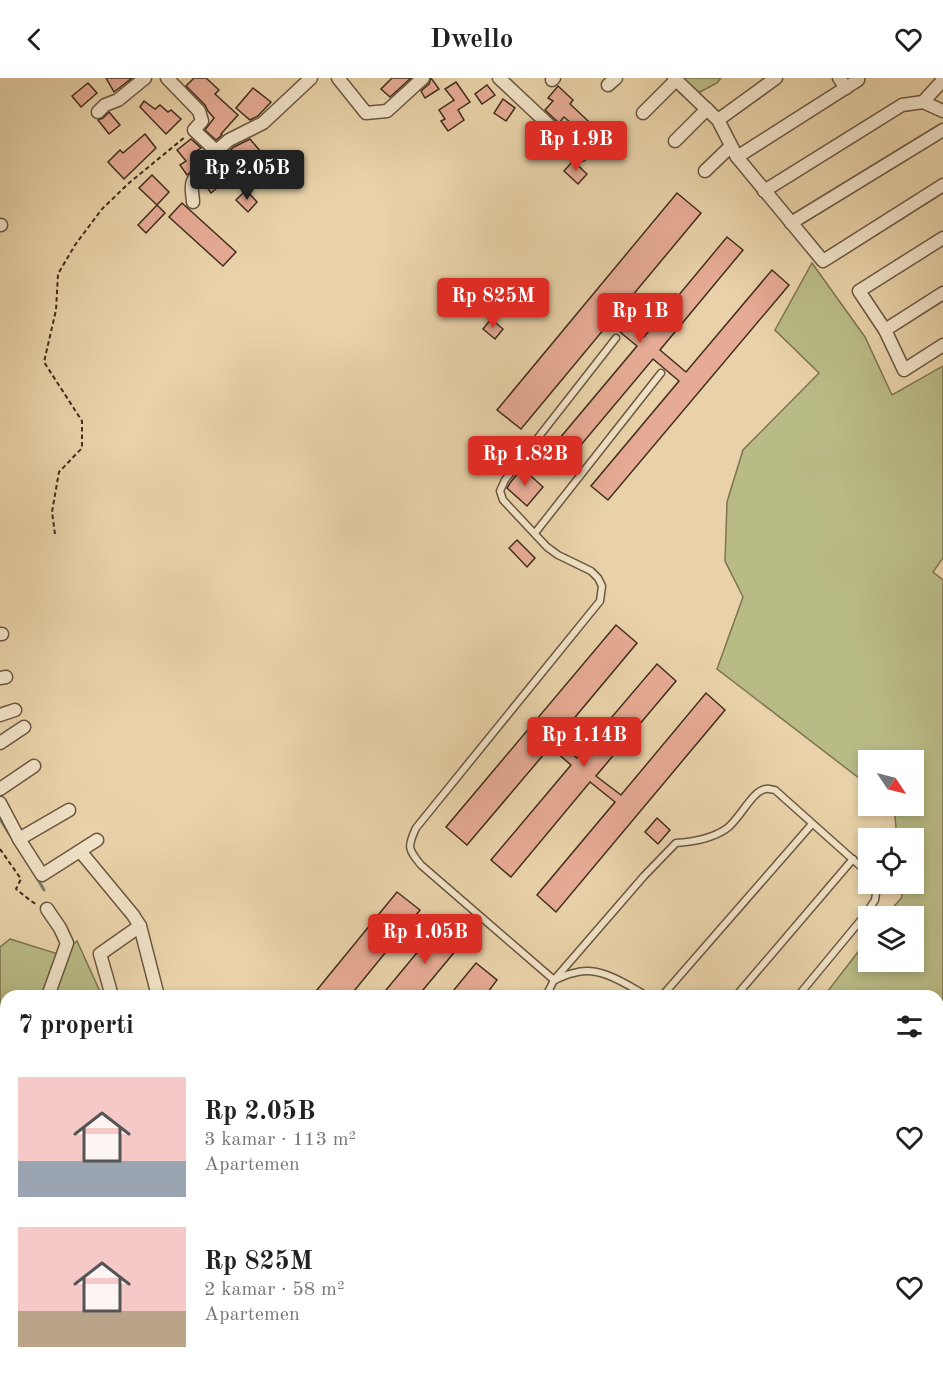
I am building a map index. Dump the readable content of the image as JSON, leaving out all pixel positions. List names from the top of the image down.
{
  "north": "bottom right",
  "page": {
    "header": "Dwello",
    "price": [
      "Rp 1.9B",
      "Rp 2.05B",
      "Rp 825M",
      "Rp 1B",
      "Rp 1.82B",
      "Rp 1.14B",
      "Rp 1.05B"
    ],
    "heading": "7 properti",
    "list": [
      {
        "name": "Rp 2.05B",
        "note": "3 kamar · 113 m² · Apartemen"
      },
      {
        "name": "Rp 825M",
        "note": "2 kamar · 58 m² · Apartemen"
      }
    ]
  }
}
